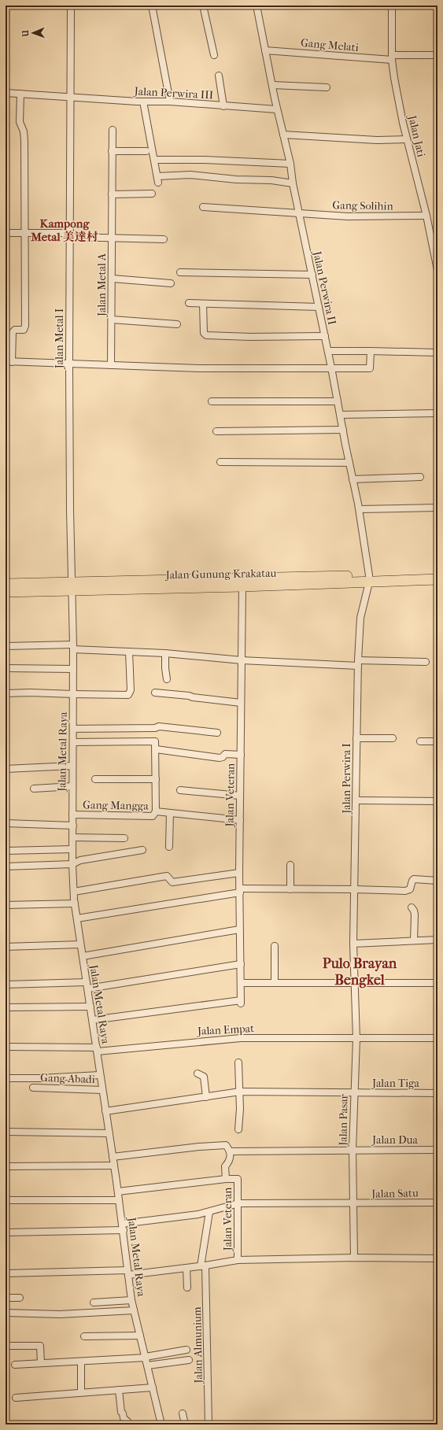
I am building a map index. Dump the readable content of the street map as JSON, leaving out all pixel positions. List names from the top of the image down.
{
  "streets": {
    "highway": ["Jalan Gunung Krakatau"],
    "street": [
      "Gang Melati",
      "Jalan Perwira III",
      "Jalan Jati",
      "Gang Solihin",
      "Jalan Metal A",
      "Jalan Perwira II",
      "Jalan Metal I",
      "Jalan Metal Raya",
      "Jalan Perwira I",
      "Jalan Veteran",
      "Gang Mangga",
      "Jalan Empat",
      "Gang Abadi",
      "Jalan Tiga",
      "Jalan Pasar",
      "Jalan Dua",
      "Jalan Satu",
      "Jalan Almunium"
    ]
  },
  "crossings": [
    ["Gang Melati", "Jalan Jati"],
    ["Gang Melati", "Jalan Perwira II"],
    ["Jalan Perwira III", "Jalan Perwira II"],
    ["Jalan Perwira III", "Jalan Metal I"],
    ["Jalan Jati", "Gang Solihin"],
    ["Gang Solihin", "Jalan Perwira II"],
    ["Jalan Perwira II", "Jalan Gunung Krakatau"],
    ["Jalan Perwira II", "Jalan Perwira I"],
    ["Jalan Metal I", "Jalan Gunung Krakatau"],
    ["Jalan Metal I", "Jalan Metal Raya"],
    ["Jalan Gunung Krakatau", "Jalan Metal Raya"],
    ["Jalan Gunung Krakatau", "Jalan Perwira I"],
    ["Jalan Gunung Krakatau", "Jalan Veteran"],
    ["Jalan Metal Raya", "Jalan Veteran"],
    ["Jalan Metal Raya", "Gang Mangga"],
    ["Jalan Metal Raya", "Jalan Empat"],
    ["Jalan Metal Raya", "Gang Abadi"],
    ["Jalan Metal Raya", "Jalan Tiga"],
    ["Jalan Metal Raya", "Jalan Satu"],
    ["Jalan Perwira I", "Jalan Pasar"],
    ["Jalan Veteran", "Jalan Satu"],
    ["Jalan Empat", "Jalan Pasar"],
    ["Jalan Tiga", "Jalan Pasar"],
    ["Jalan Pasar", "Jalan Dua"],
    ["Jalan Pasar", "Jalan Satu"],
    ["Jalan Satu", "Jalan Almunium"]
  ],
  "districts": ["Kampong Metal 美達村", "Pulo Brayan Bengkel"],
  "north": "left"
}
